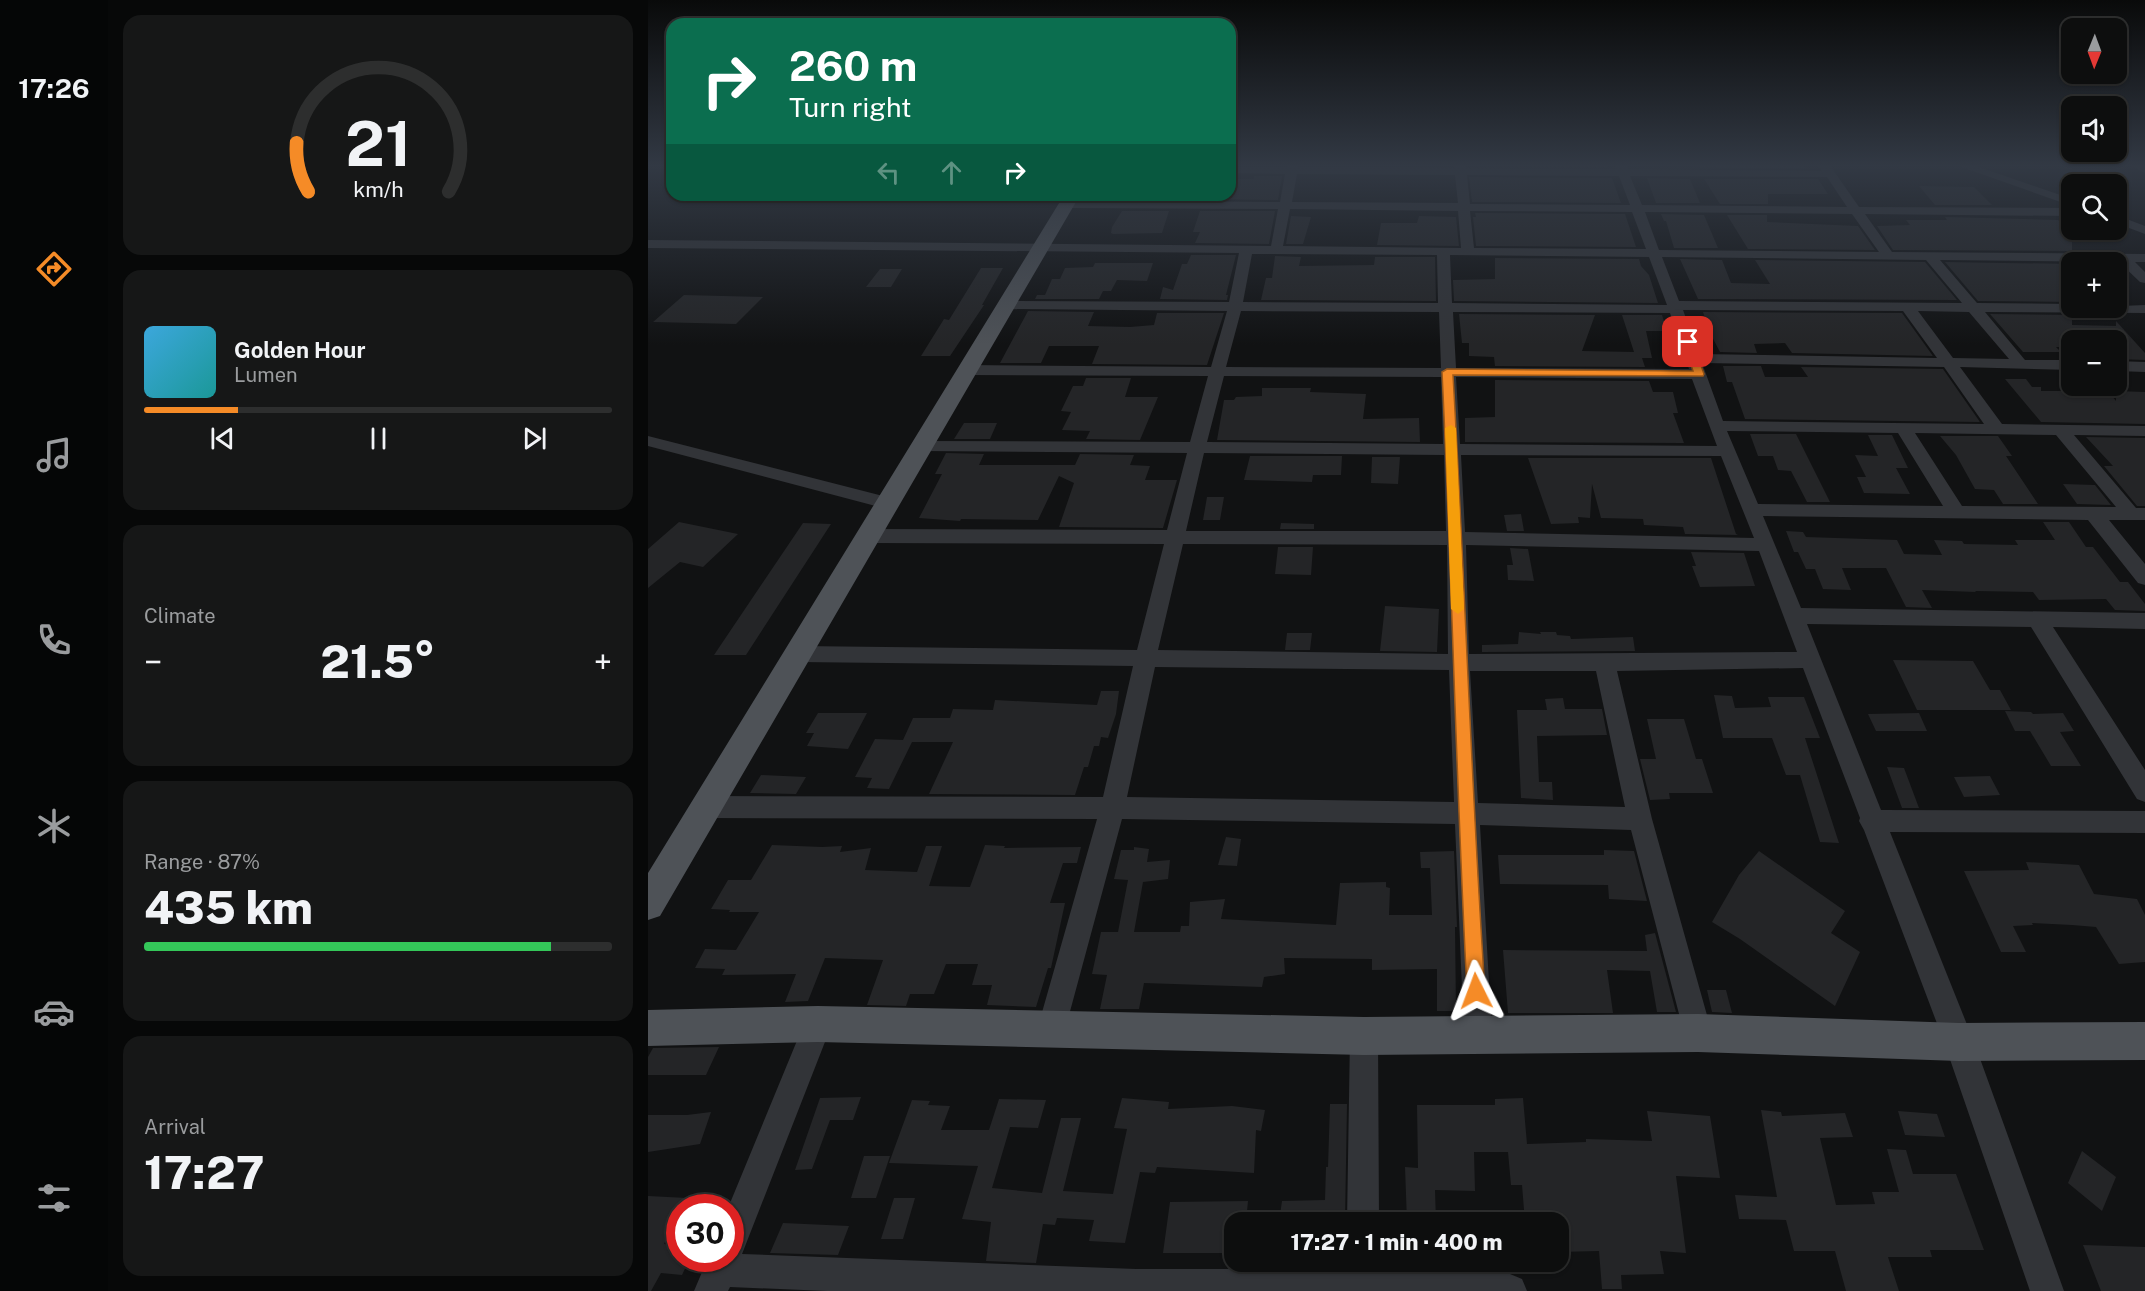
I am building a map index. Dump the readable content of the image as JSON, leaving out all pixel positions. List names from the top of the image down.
{
  "north": "bottom",
  "page": {
    "tabs": "17:26",
    "map_buttons": ["+", "−"],
    "turn": ["260 m", "Turn right"],
    "song": ["Golden Hour", "Lumen"],
    "tile": [
      "Climate",
      ["Range · 87%", "435 km"],
      ["Arrival", "17:27"]
    ],
    "heat": ["−", "21.5°", "+"],
    "limit": "30",
    "trip": "17:27 · 1 min · 400 m",
    "gauge": ["21", "km/h"]
  }
}
